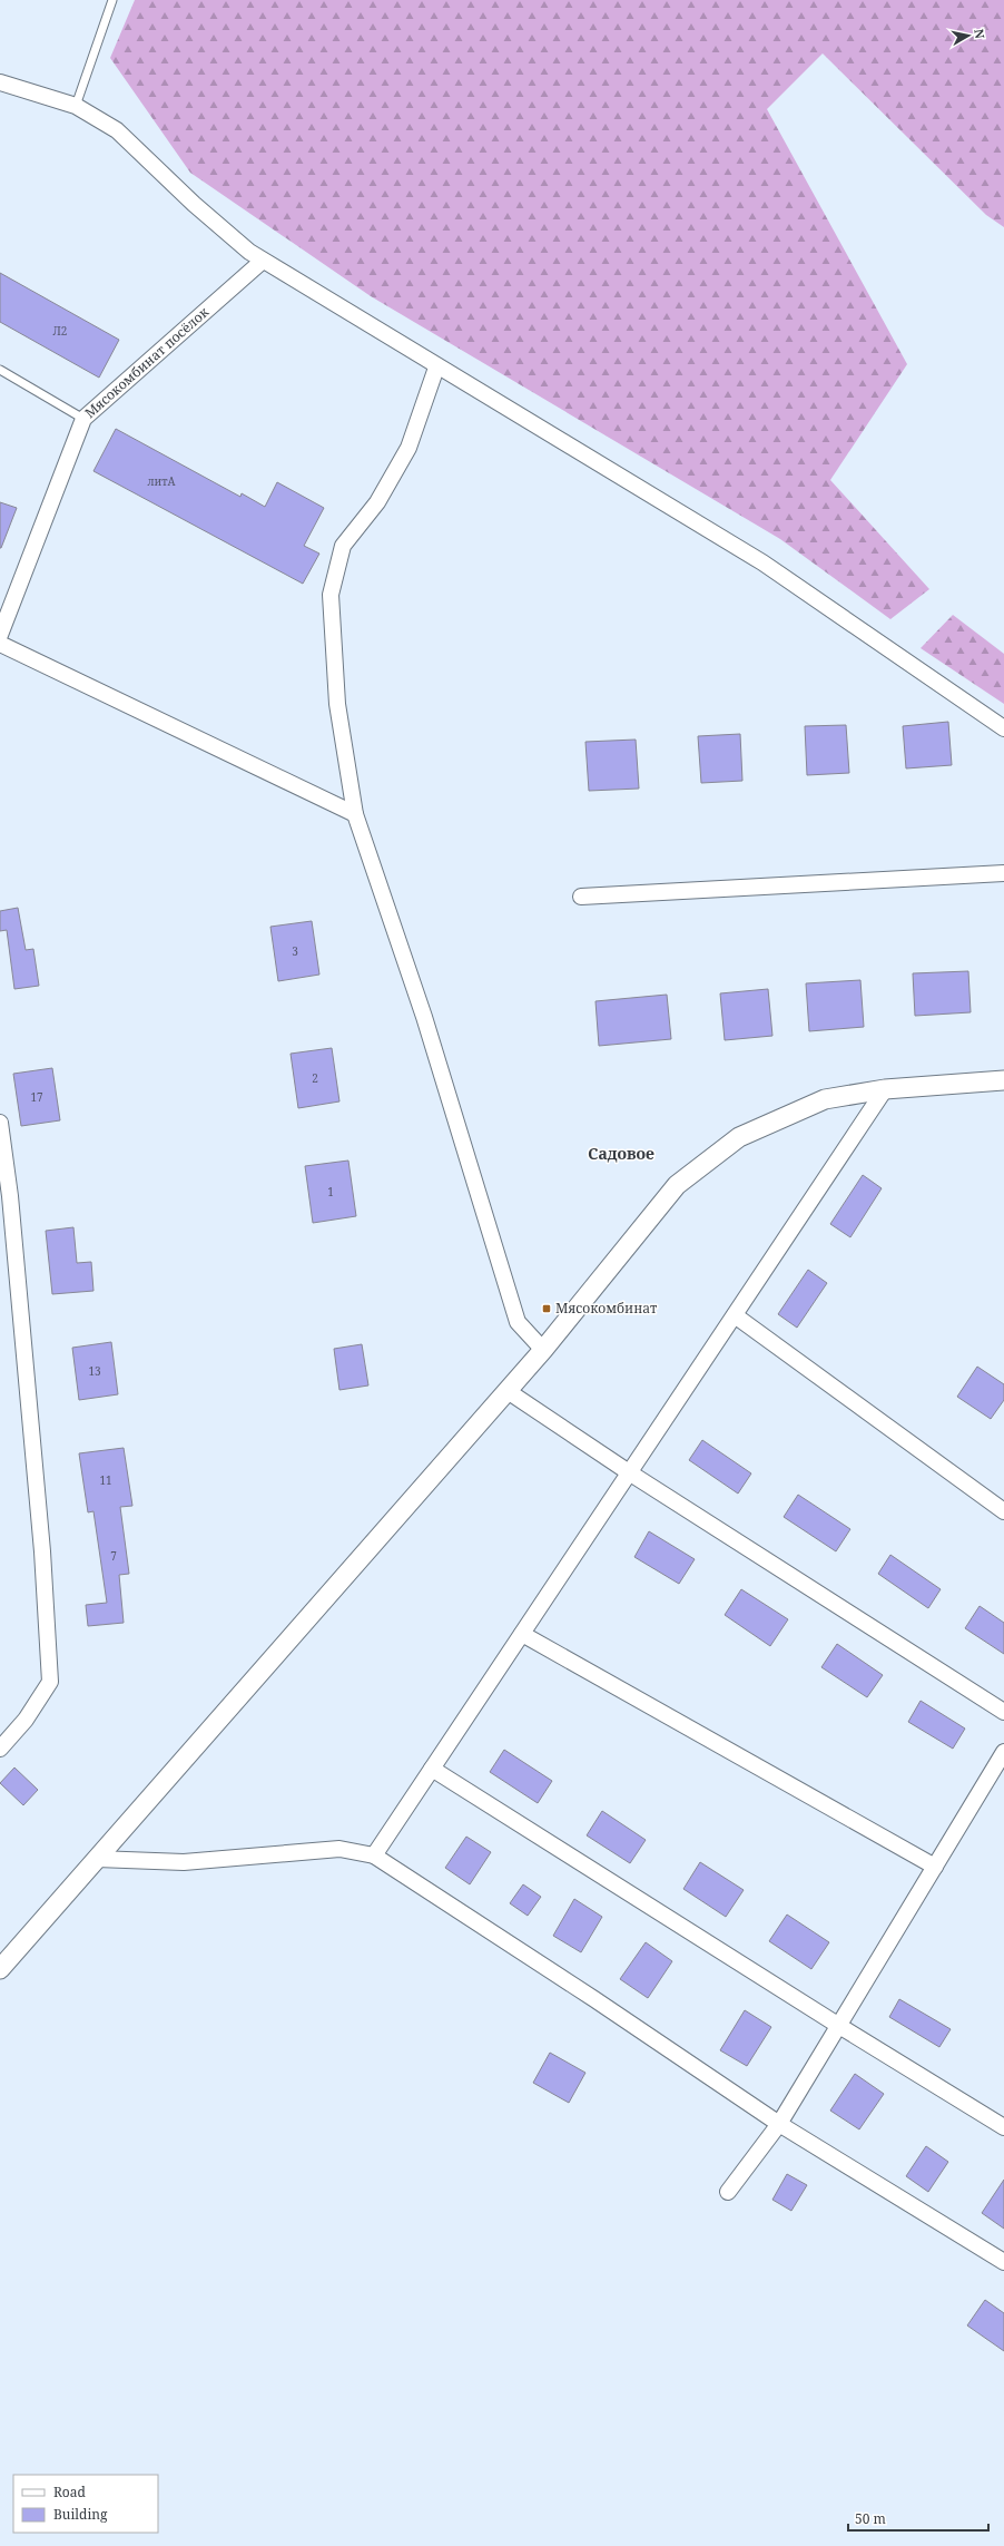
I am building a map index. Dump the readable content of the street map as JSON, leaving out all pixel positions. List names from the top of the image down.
{
  "streets": {
    "street": ["Мясокомбинат посёлок"]
  },
  "districts": ["Садовое"],
  "places": {
    "transit": ["Мясокомбинат"]
  },
  "house_numbers": [
    "Л2",
    "литА",
    "3",
    "2",
    "17",
    "1",
    "13",
    "11",
    "7"
  ],
  "legend": ["Road", "Building"],
  "scale_bar": "50 m",
  "north": "right"
}
